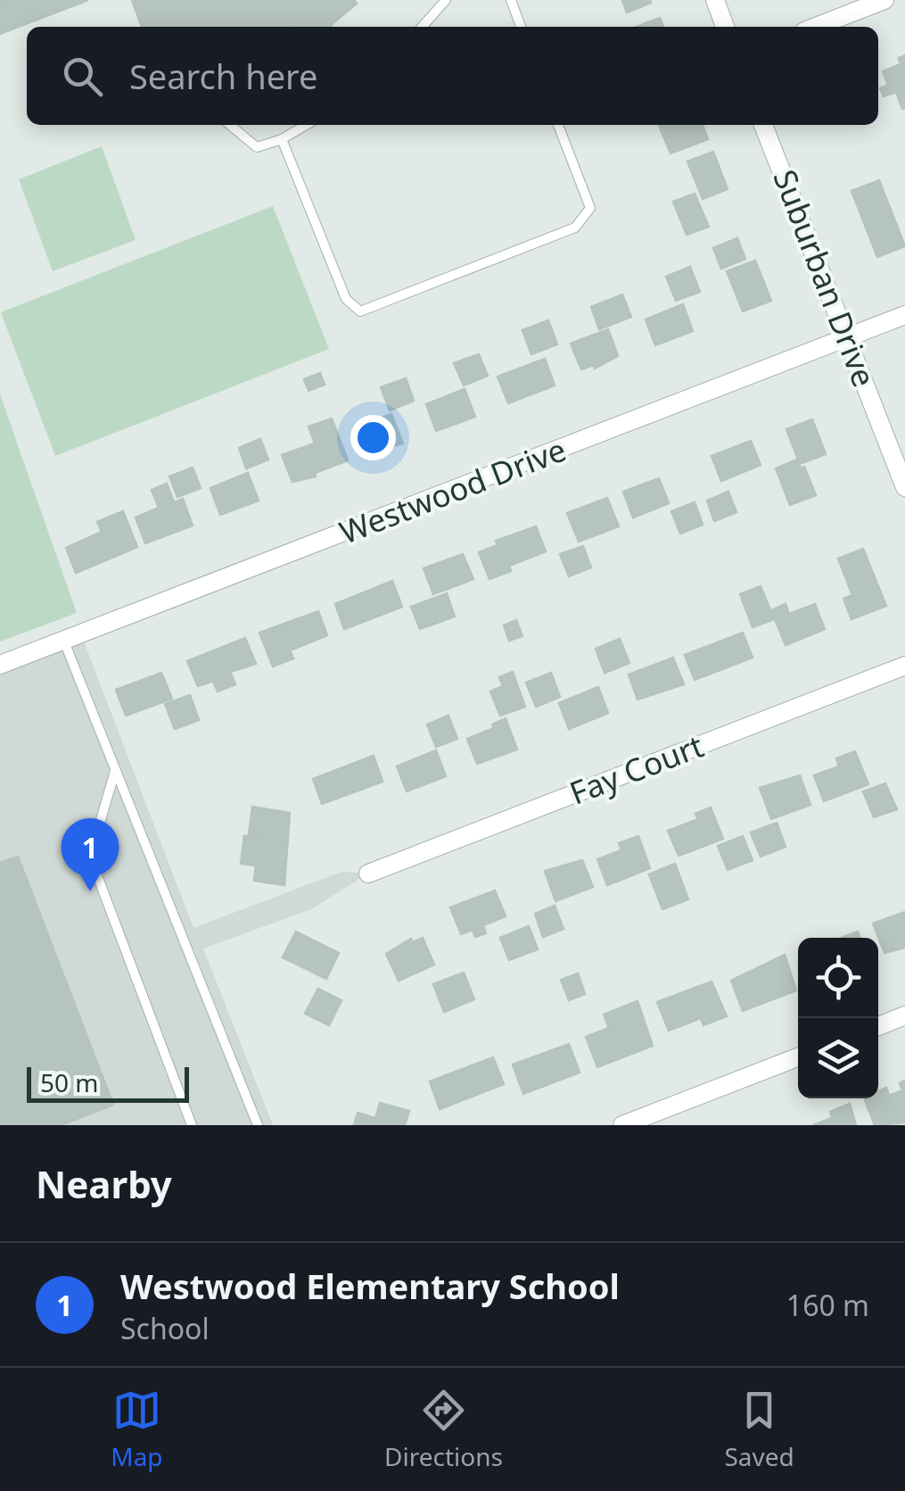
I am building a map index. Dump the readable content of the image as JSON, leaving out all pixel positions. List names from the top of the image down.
{
  "streets": {
    "street": ["Suburban Drive", "Westwood Drive", "Fay Court"]
  },
  "crossings": [
    ["Suburban Drive", "Westwood Drive"]
  ],
  "scale_bar": "50 m",
  "page": {
    "search": "Search here",
    "pins": "1",
    "scale": "50 m",
    "heading": "Nearby",
    "list": [
      {
        "mark": "1",
        "name": "Westwood Elementary School",
        "note": "School",
        "value": "160 m"
      }
    ],
    "nav": ["Map", "Directions", "Saved"]
  }
}
